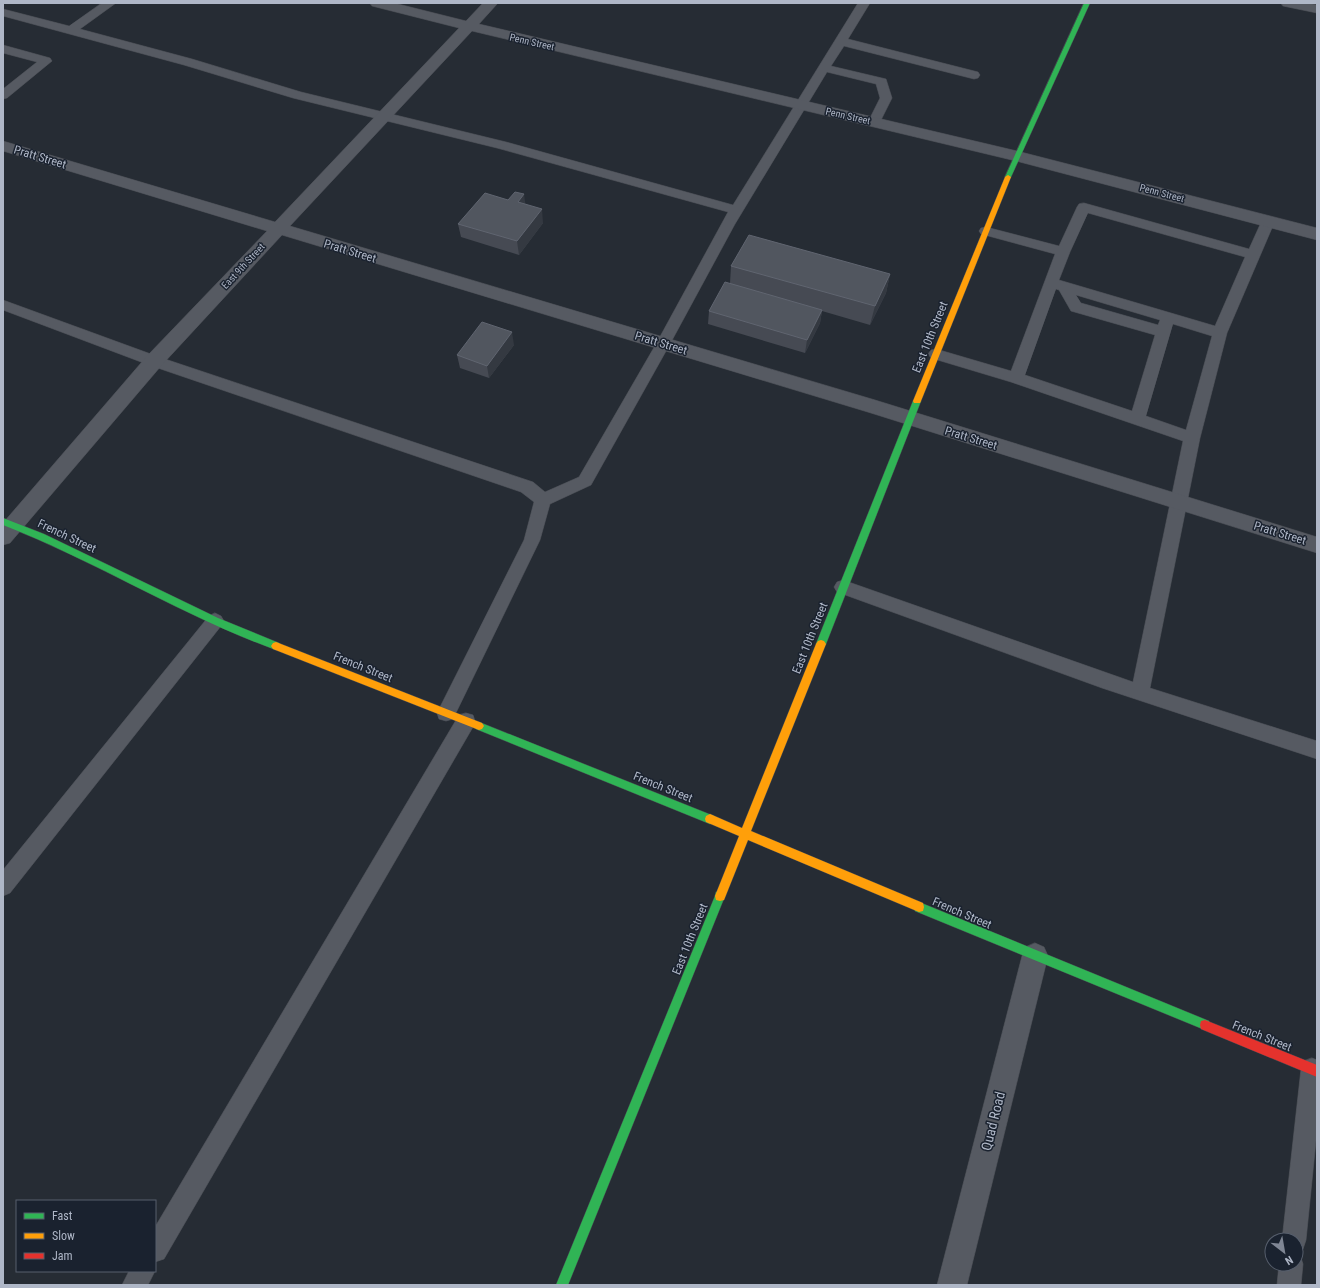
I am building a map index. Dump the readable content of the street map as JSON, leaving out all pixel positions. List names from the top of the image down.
{
  "streets": {
    "main road": ["East 10th Street", "French Street"],
    "street": [
      "Penn Street",
      "Pratt Street",
      "East 9th Street",
      "Quad Road"
    ]
  },
  "crossings": [
    ["Penn Street", "East 9th Street"],
    ["Penn Street", "East 10th Street"],
    ["Pratt Street", "East 9th Street"],
    ["Pratt Street", "East 10th Street"],
    ["East 9th Street", "French Street"],
    ["East 10th Street", "French Street"],
    ["French Street", "Quad Road"]
  ],
  "legend": ["Fast", "Slow", "Jam"],
  "north": "bottom right"
}
